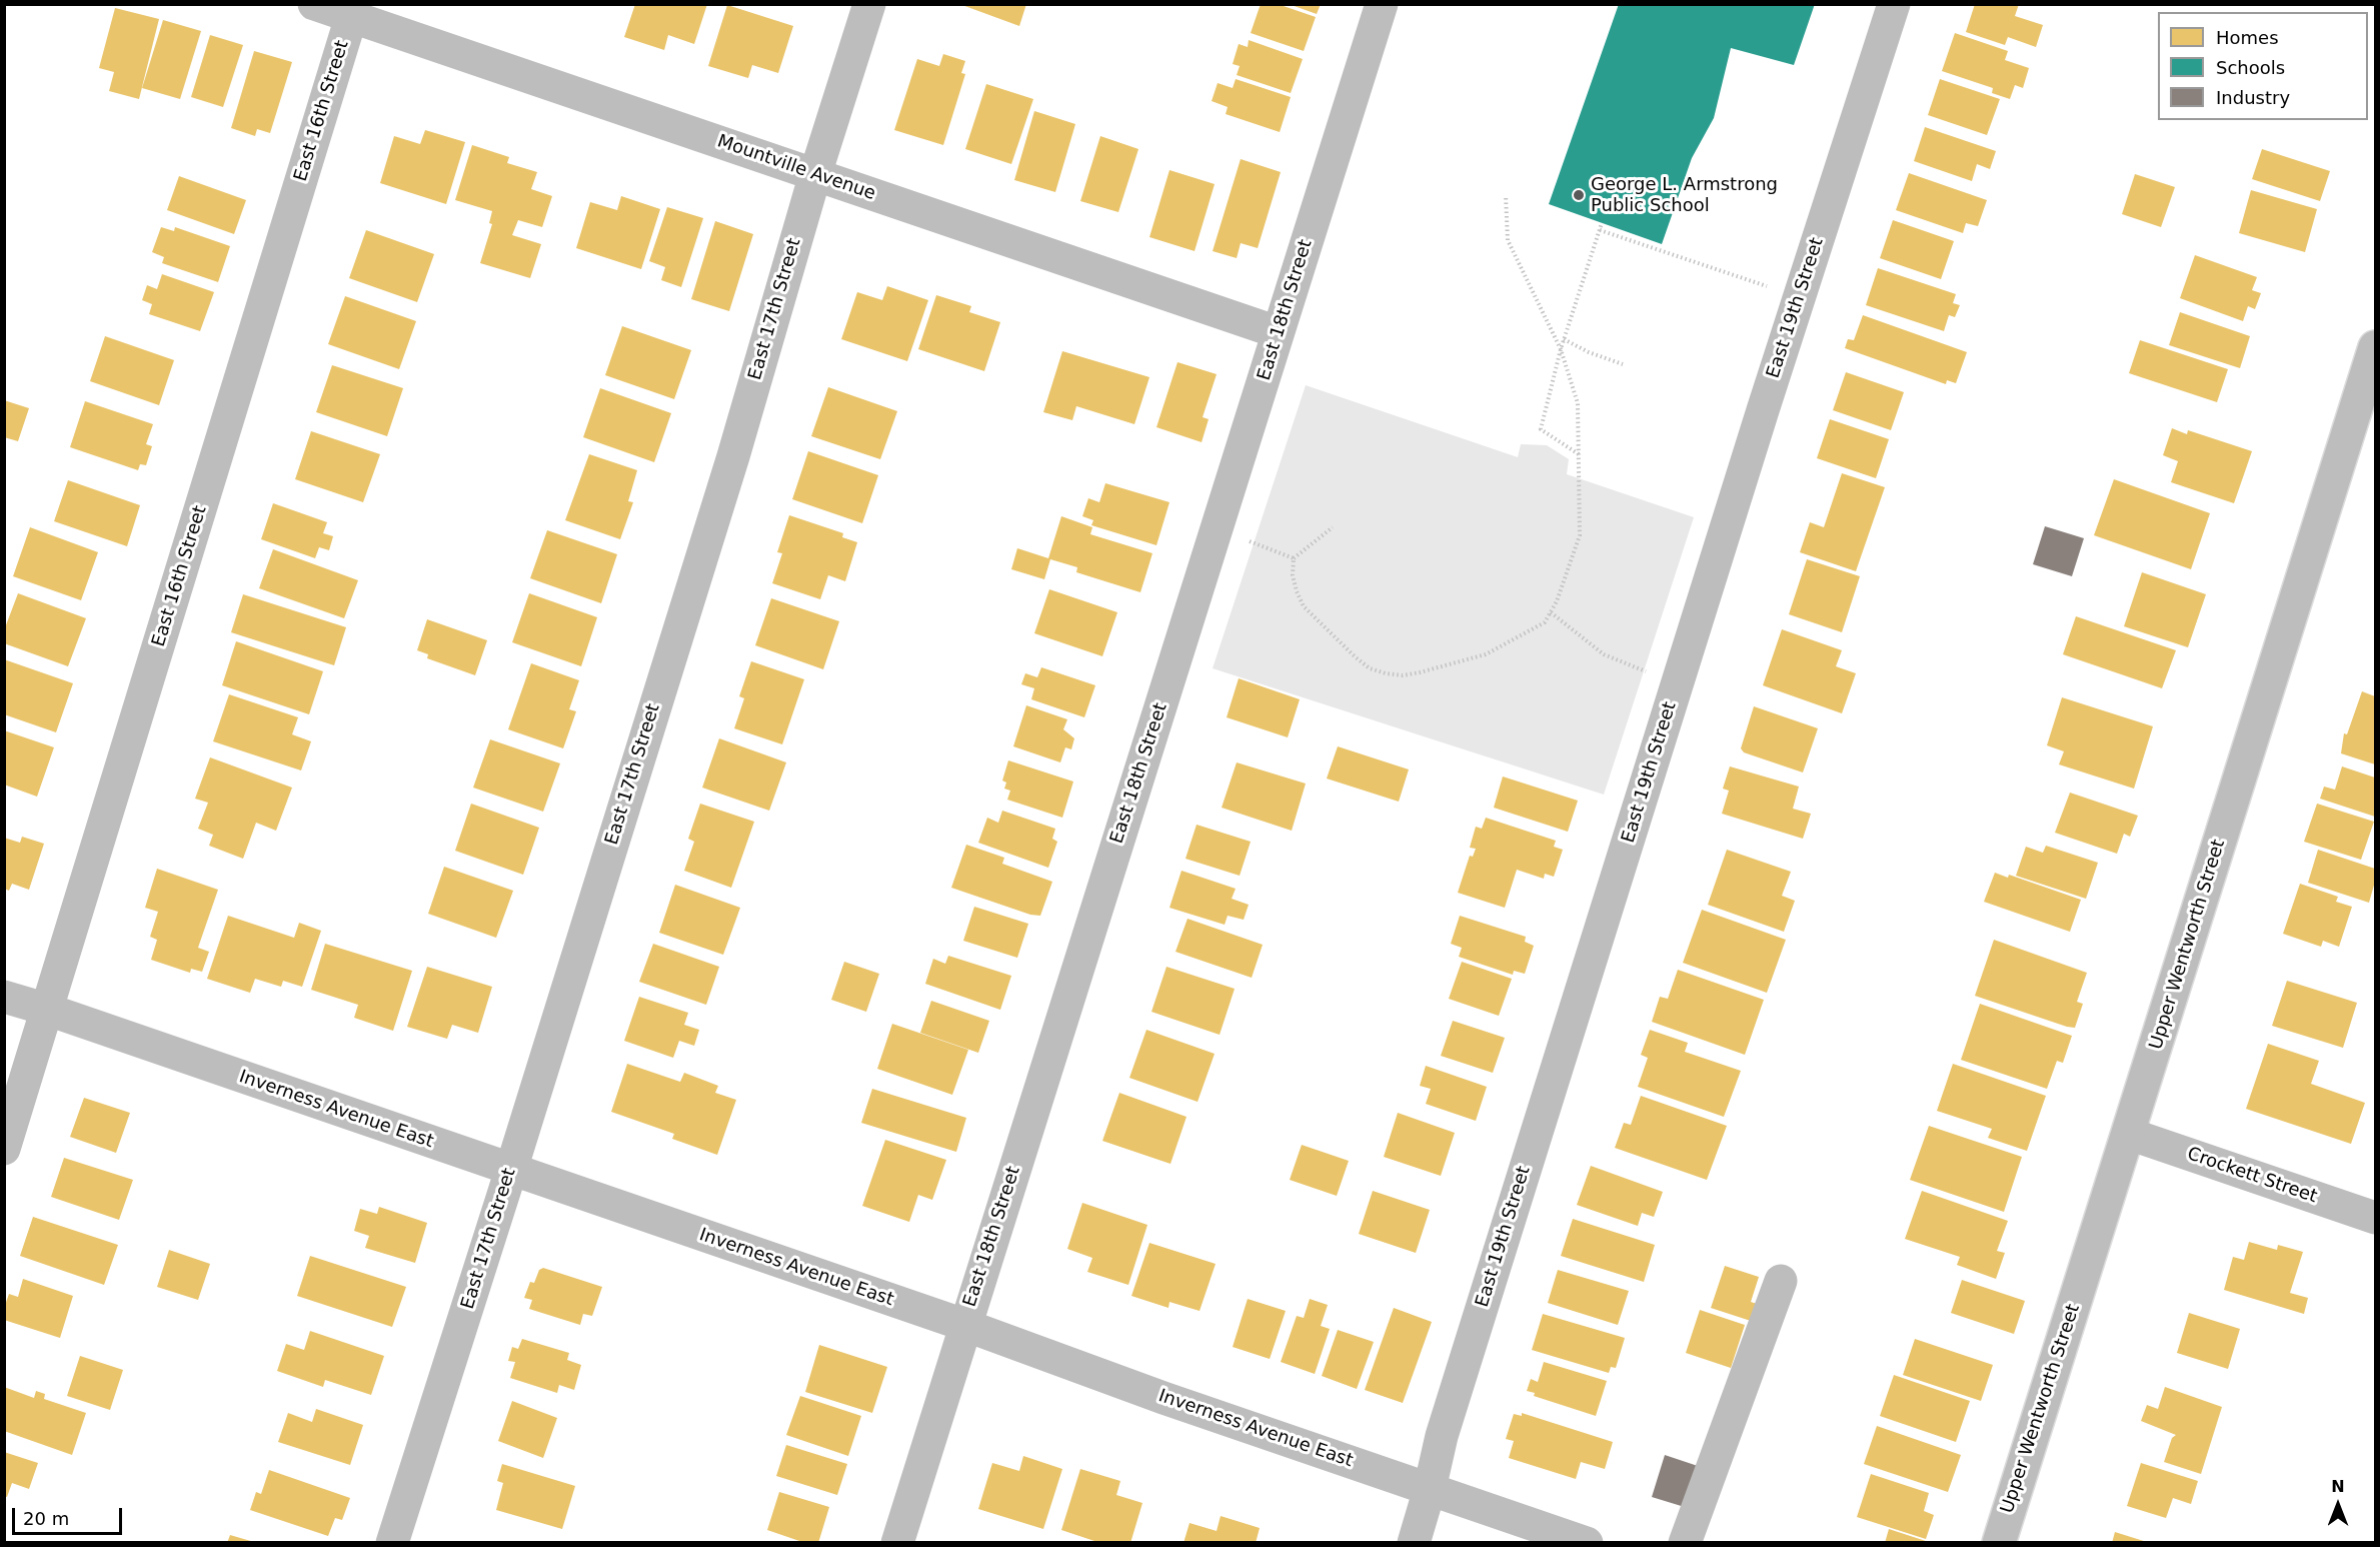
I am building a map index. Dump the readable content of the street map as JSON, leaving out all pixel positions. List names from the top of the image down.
{
  "streets": {
    "street": [
      "East 16th Street",
      "Mountville Avenue",
      "East 19th Street",
      "East 17th Street",
      "East 18th Street",
      "Upper Wentworth Street",
      "Inverness Avenue East",
      "Crockett Street"
    ]
  },
  "crossings": [
    ["East 16th Street", "Mountville Avenue"],
    ["East 16th Street", "Inverness Avenue East"],
    ["Mountville Avenue", "East 17th Street"],
    ["Mountville Avenue", "East 18th Street"],
    ["East 19th Street", "Inverness Avenue East"],
    ["East 17th Street", "Inverness Avenue East"],
    ["East 18th Street", "Inverness Avenue East"],
    ["Upper Wentworth Street", "Crockett Street"]
  ],
  "places": ["George L. Armstrong Public School"],
  "legend": ["Homes", "Schools", "Industry"],
  "scale_bar": "20 m",
  "north": "top"
}
